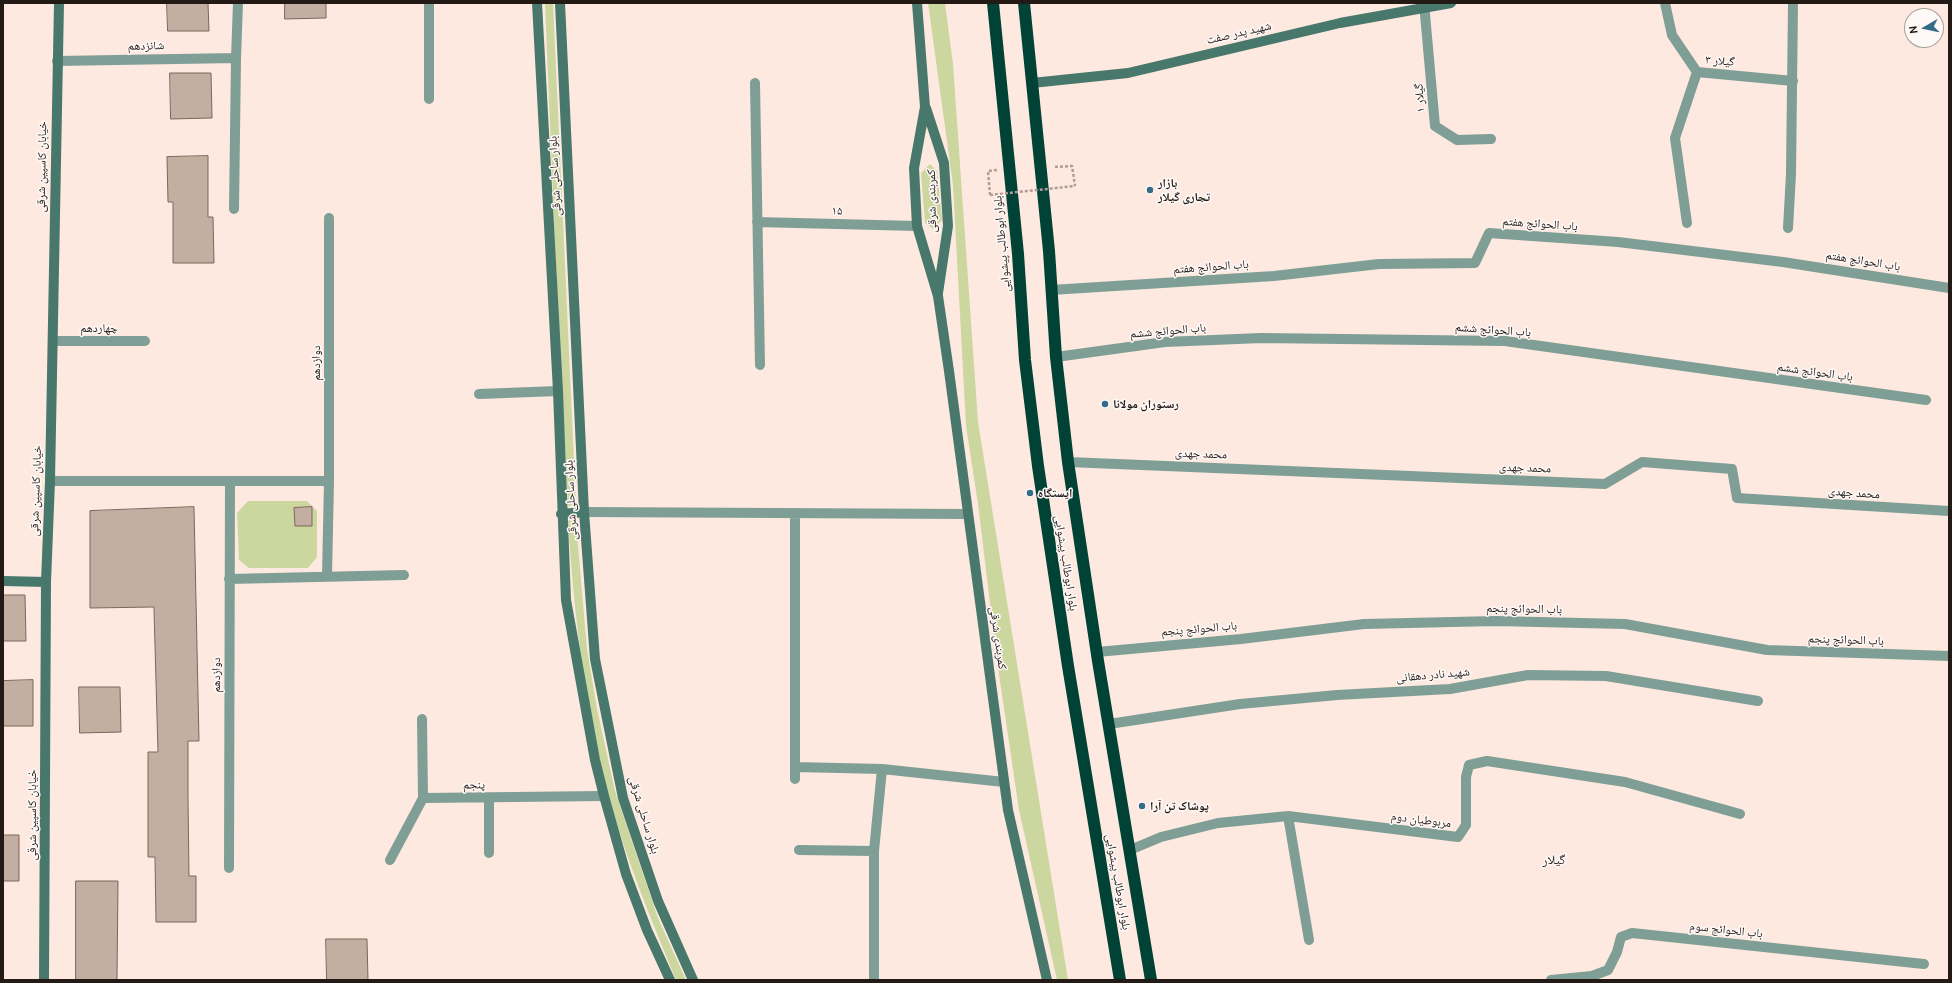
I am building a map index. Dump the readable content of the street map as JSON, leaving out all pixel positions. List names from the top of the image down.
{
  "streets": {
    "highway": ["بلوار ابوطالب پیشوایی"],
    "street": [
      "شهید پدر صفت",
      "شانزدهم",
      "گیلار ۳",
      "گیلار ۱",
      "خیابان کاسپین شرقی",
      "بلوار ساحلی شرقی",
      "کمربندی شرقی",
      "۱۵",
      "باب الحوائج هفتم",
      "چهاردهم",
      "باب الحوائج ششم",
      "دوازدهم",
      "محمد جهدی",
      "باب الحوائج پنجم",
      "شهید نادر دهقانی",
      "پنجم",
      "مربوطیان دوم",
      "باب الحوائج سوم"
    ]
  },
  "crossings": [
    ["شهید پدر صفت", "گیلار ۱"],
    ["شهید پدر صفت", "بلوار ابوطالب پیشوایی"],
    ["شانزدهم", "خیابان کاسپین شرقی"],
    ["خیابان کاسپین شرقی", "چهاردهم"],
    ["بلوار ساحلی شرقی", "پنجم"],
    ["کمربندی شرقی", "۱۵"],
    ["باب الحوائج هفتم", "بلوار ابوطالب پیشوایی"],
    ["بلوار ابوطالب پیشوایی", "باب الحوائج ششم"],
    ["بلوار ابوطالب پیشوایی", "محمد جهدی"],
    ["بلوار ابوطالب پیشوایی", "باب الحوائج پنجم"],
    ["بلوار ابوطالب پیشوایی", "شهید نادر دهقانی"],
    ["بلوار ابوطالب پیشوایی", "مربوطیان دوم"]
  ],
  "districts": ["گیلار"],
  "places": [
    "بازار تجاری گیلار",
    "رستوران مولانا",
    "ایستگاه",
    "پوشاک تن آرا"
  ],
  "north": "left"
}
